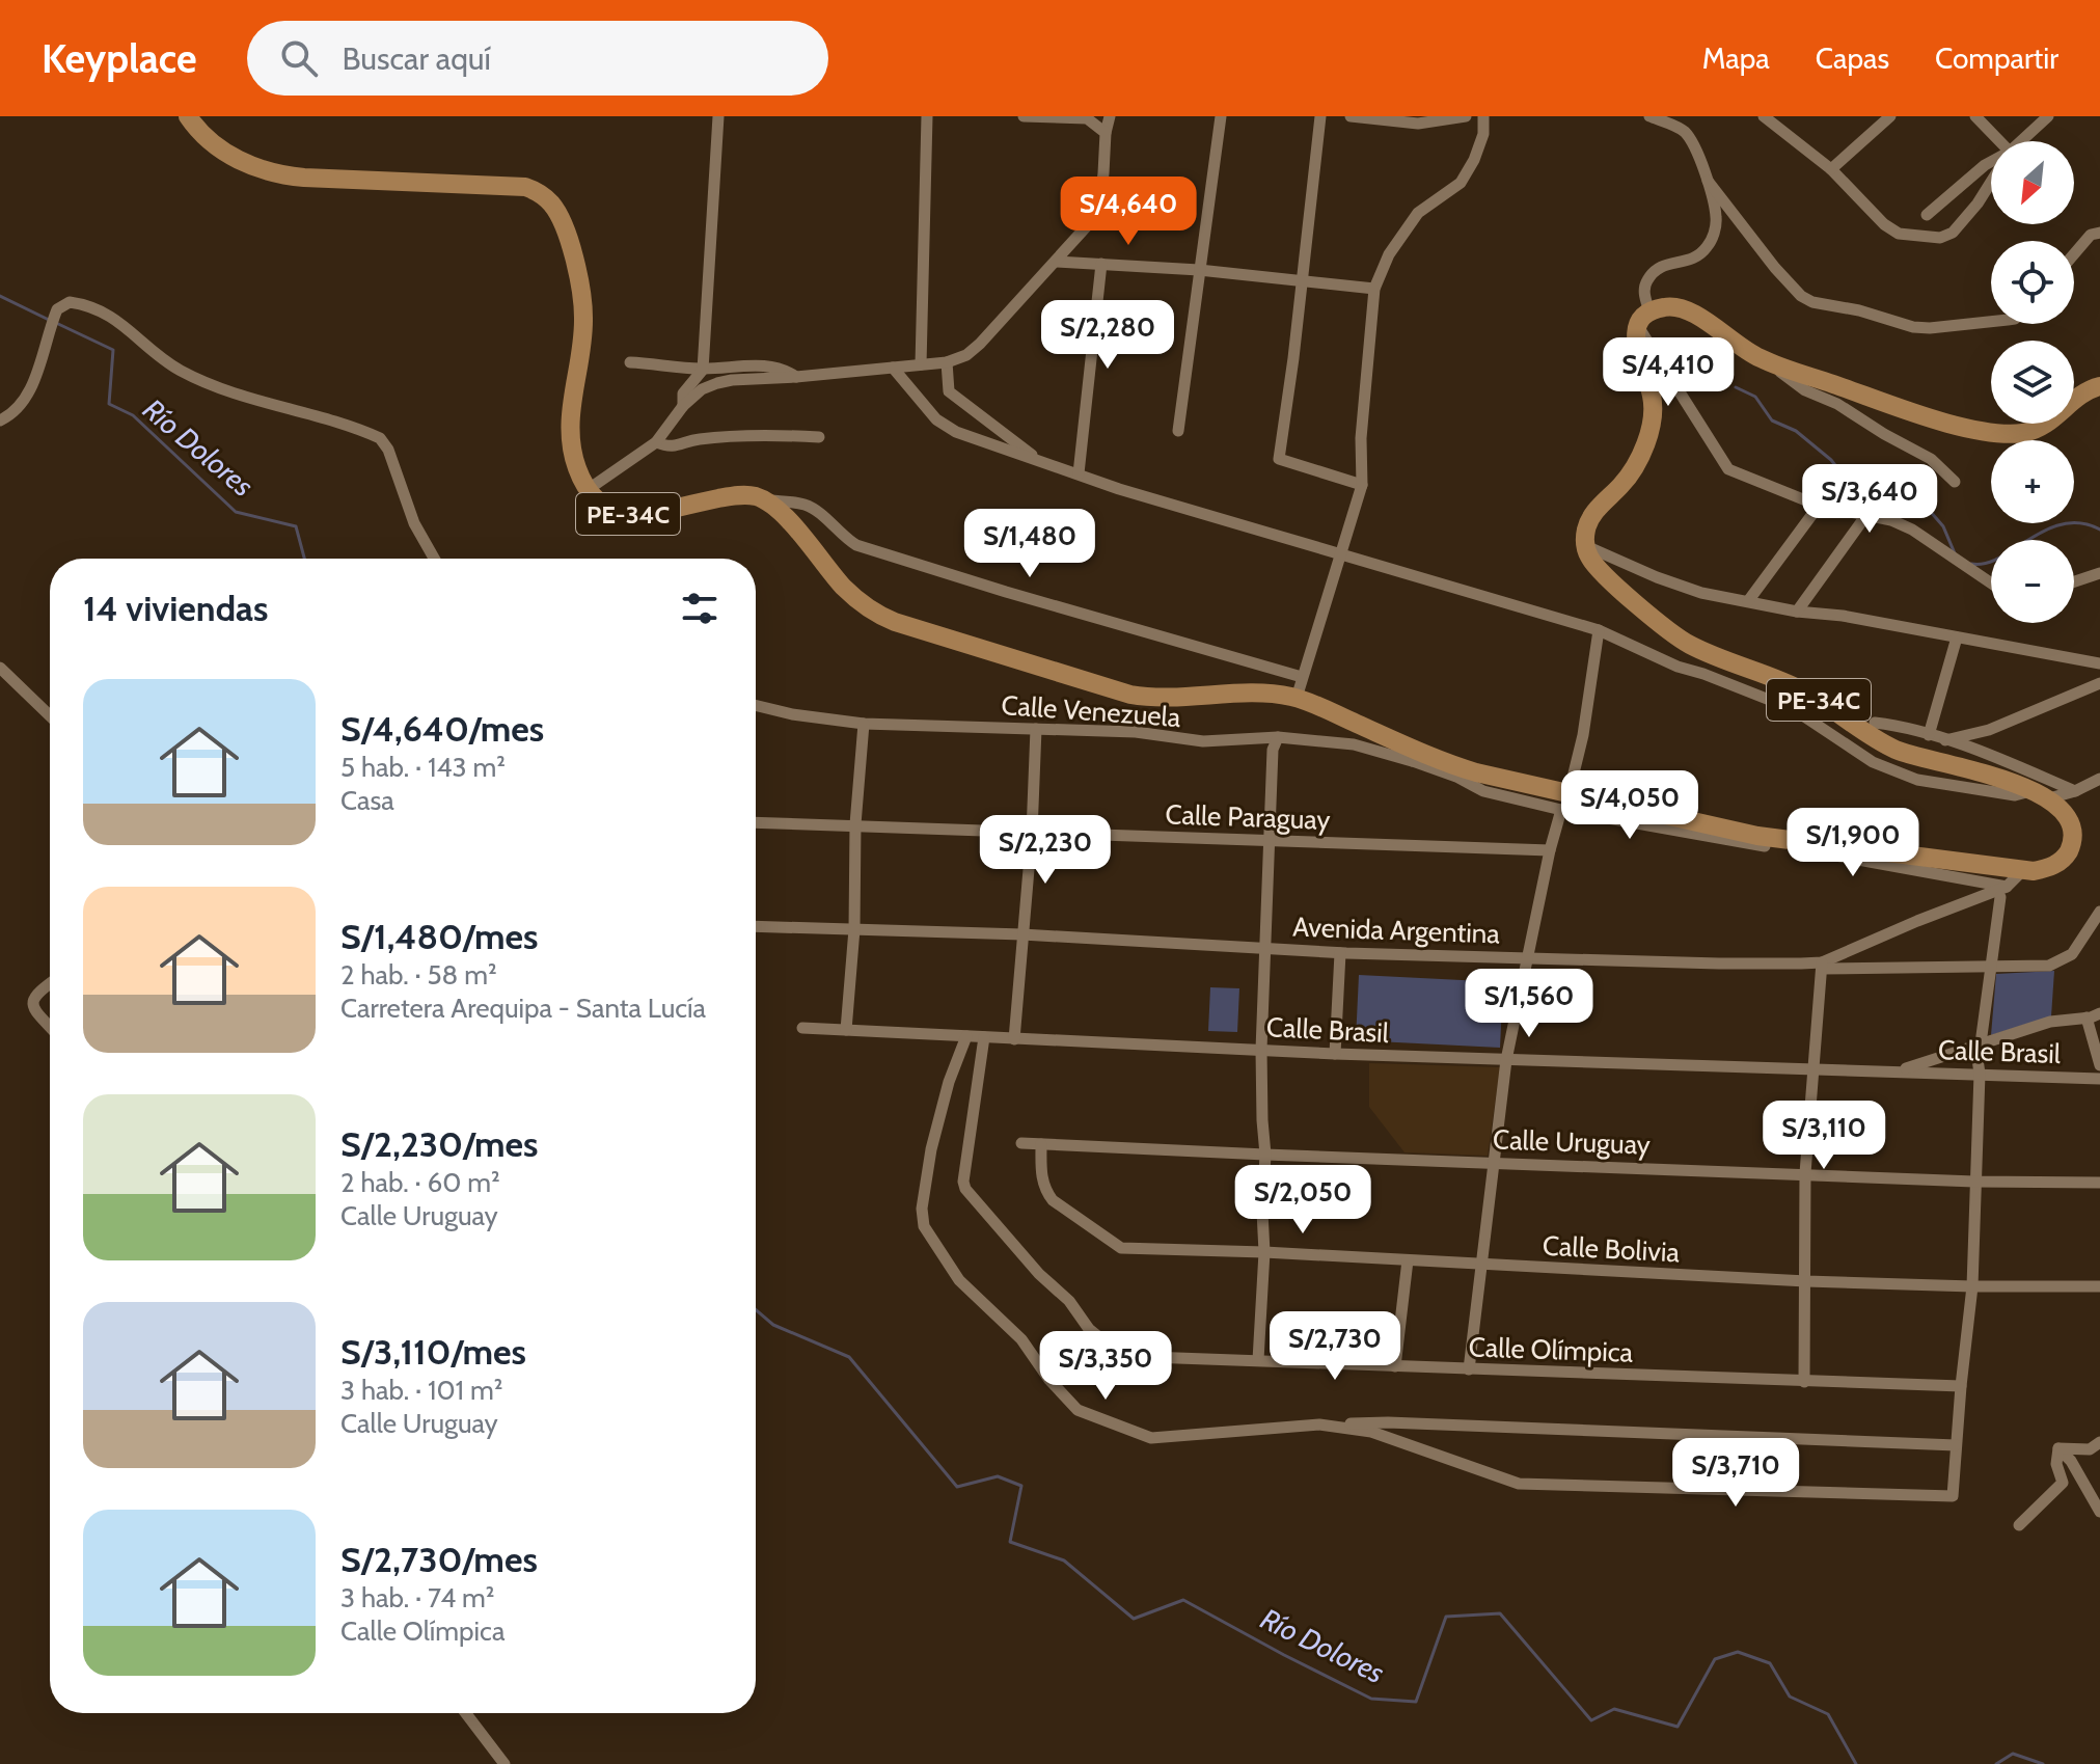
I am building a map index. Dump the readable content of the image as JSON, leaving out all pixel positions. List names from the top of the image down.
{
  "streets": {
    "main road": ["PE-34C"],
    "street": [
      "Calle Venezuela",
      "Calle Paraguay",
      "Avenida Argentina",
      "Calle Brasil",
      "Calle Uruguay",
      "Calle Bolivia",
      "Calle Olímpica"
    ]
  },
  "crossings": [
    ["Calle Brasil", "Calle Olímpica"],
    ["Calle Uruguay", "Calle Bolivia"]
  ],
  "water": ["Río Dolores"],
  "north": "bottom left",
  "page": {
    "header": "Keyplace",
    "search": "Buscar aquí",
    "nav": ["Mapa", "Capas", "Compartir"],
    "map_buttons": ["+", "−"],
    "price": [
      "S/4,640",
      "S/2,280",
      "S/4,410",
      "S/3,640",
      "S/1,480",
      "S/4,050",
      "S/1,900",
      "S/2,230",
      "S/1,560",
      "S/3,110",
      "S/2,050",
      "S/2,730",
      "S/3,350",
      "S/3,710"
    ],
    "heading": "14 viviendas",
    "list": [
      {
        "name": "S/4,640/mes",
        "note": "5 hab. · 143 m² · Casa"
      },
      {
        "name": "S/1,480/mes",
        "note": "2 hab. · 58 m² · Carretera Arequipa - Santa Lucía"
      },
      {
        "name": "S/2,230/mes",
        "note": "2 hab. · 60 m² · Calle Uruguay"
      },
      {
        "name": "S/3,110/mes",
        "note": "3 hab. · 101 m² · Calle Uruguay"
      },
      {
        "name": "S/2,730/mes",
        "note": "3 hab. · 74 m² · Calle Olímpica"
      }
    ]
  }
}
